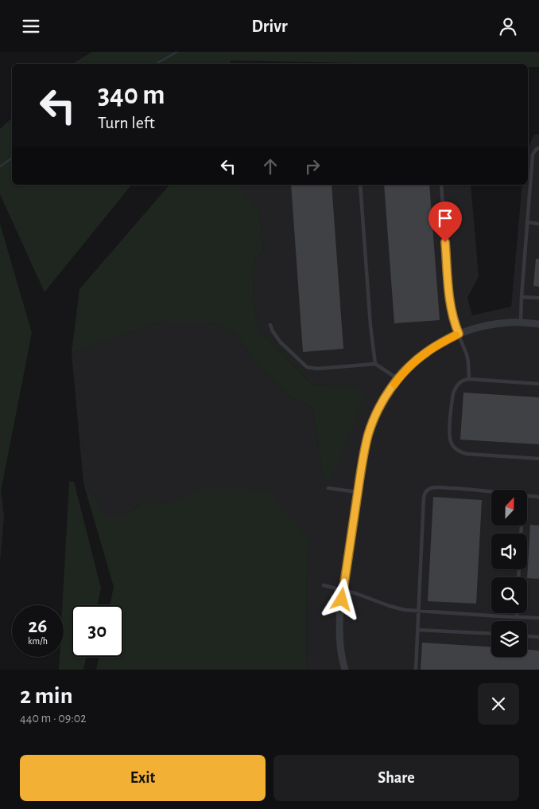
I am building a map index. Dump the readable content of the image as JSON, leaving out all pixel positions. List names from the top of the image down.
{
  "north": "top",
  "page": {
    "header": "Drivr",
    "turn": ["340 m", "Turn left"],
    "speed": "26 km/h",
    "limit": "30",
    "heading": ["2 min", "440 m · 09:02"],
    "buttons": ["Exit", "Share"]
  }
}
